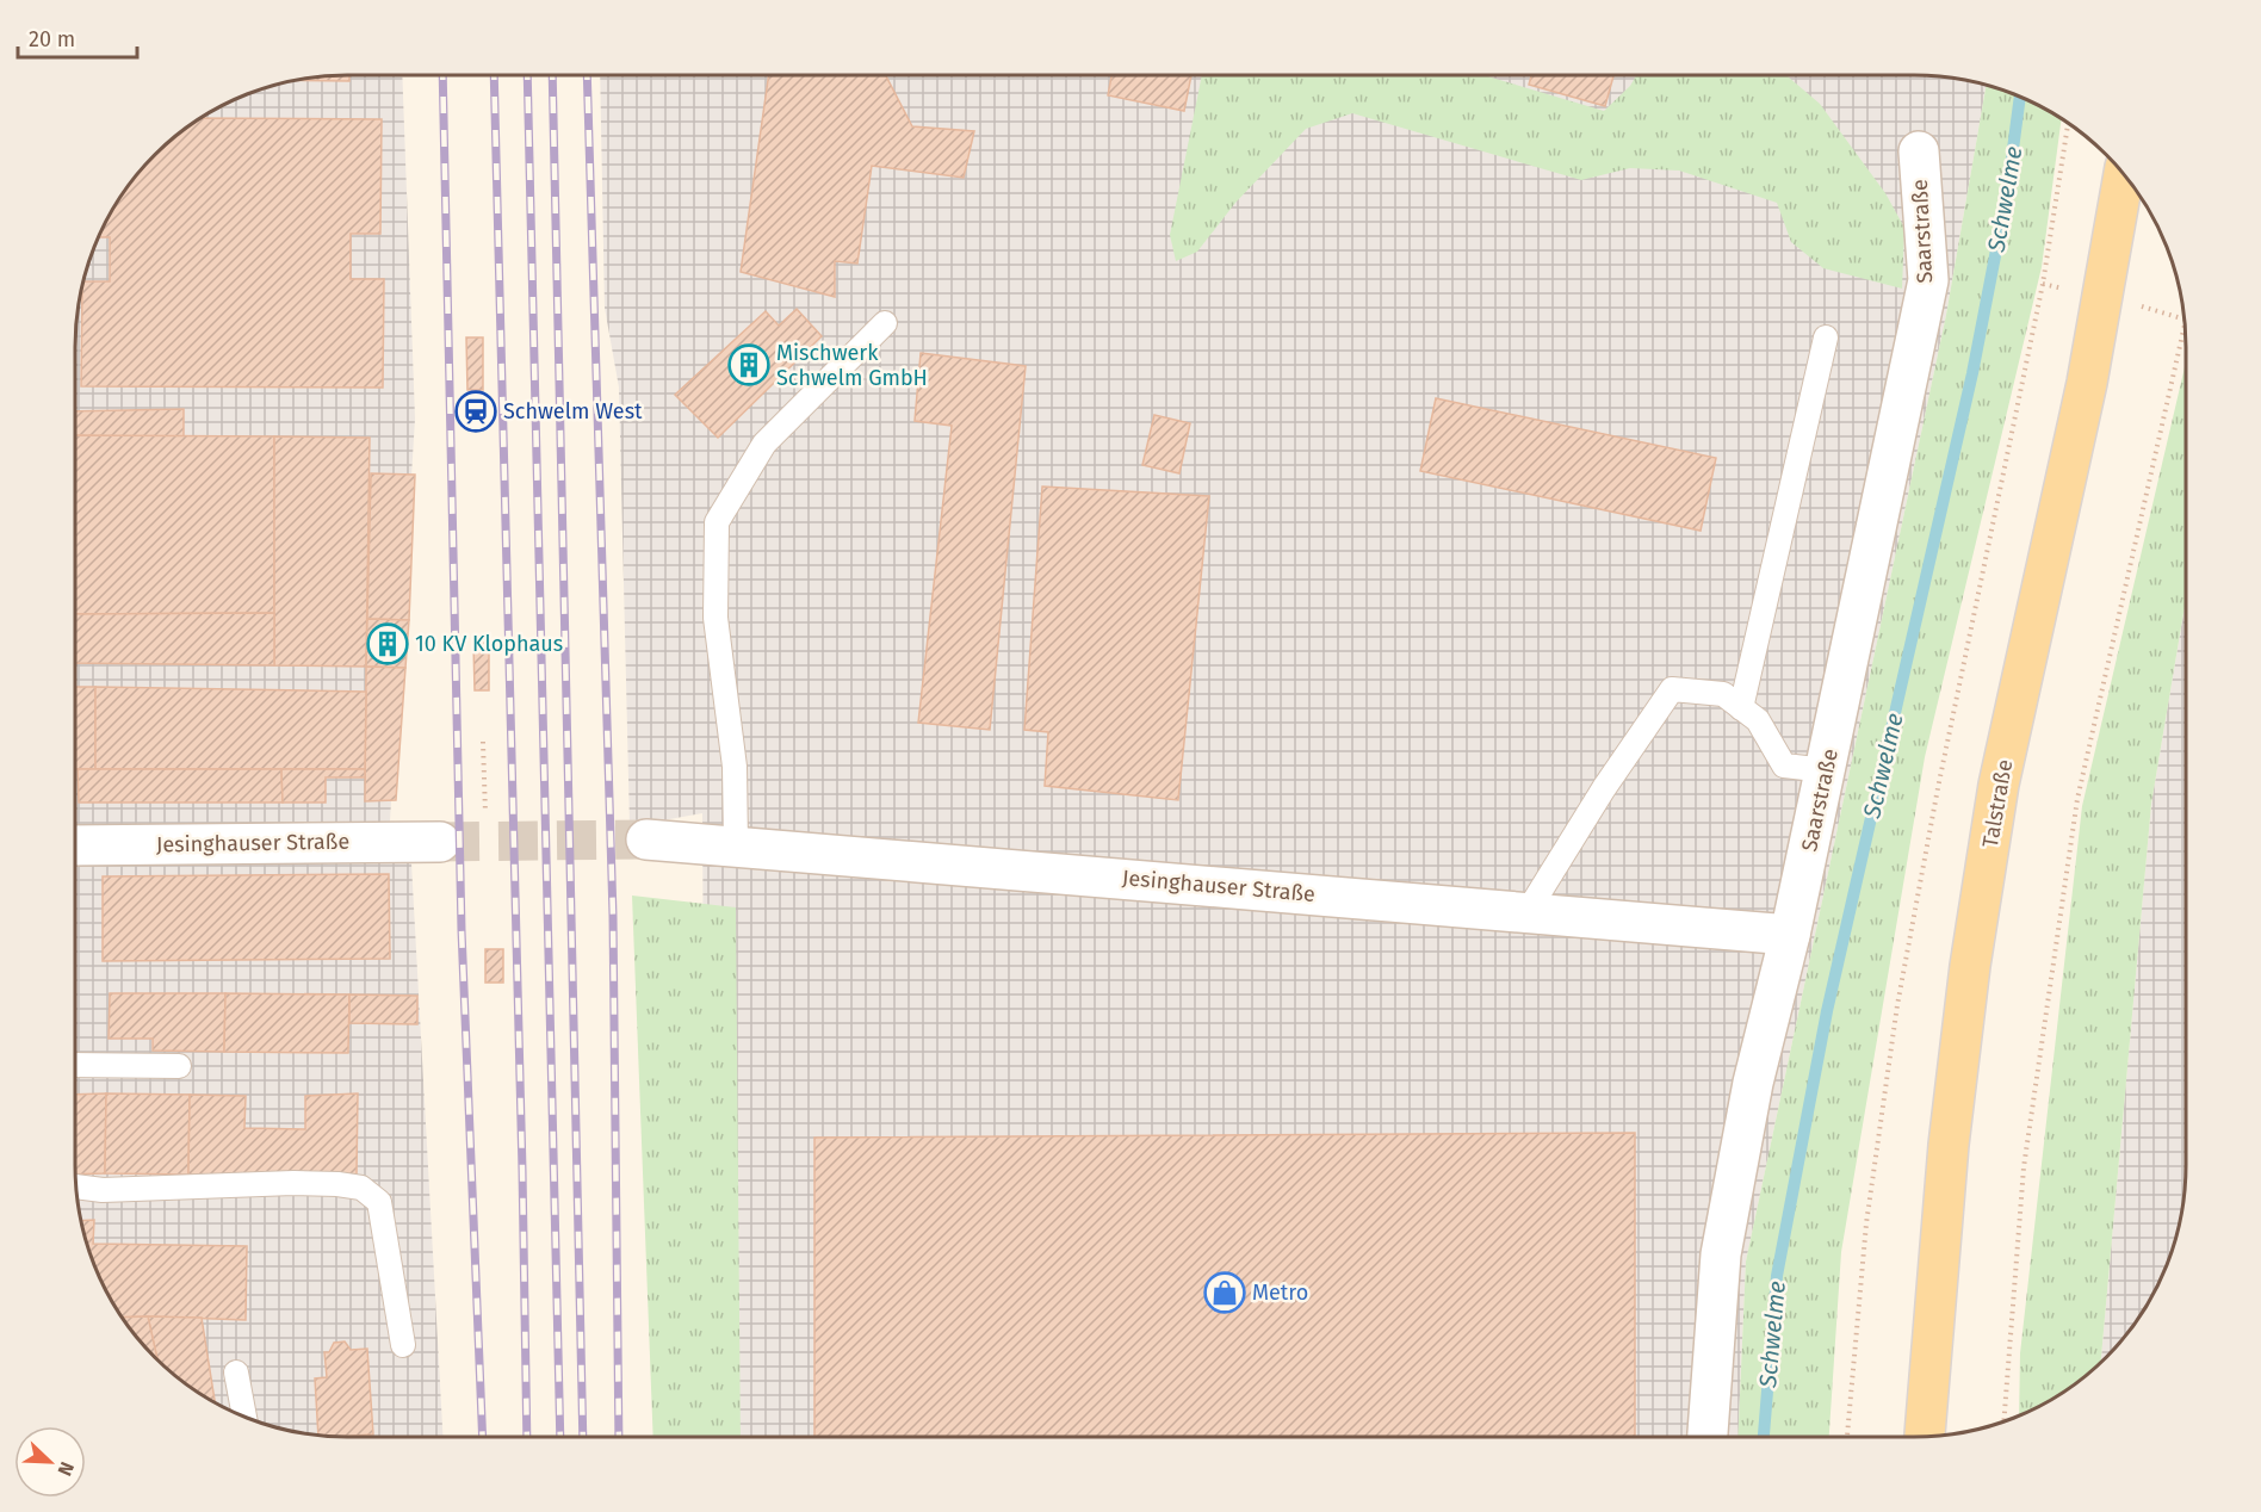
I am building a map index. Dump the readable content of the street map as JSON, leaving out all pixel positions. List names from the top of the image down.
{
  "streets": {
    "main road": ["Talstraße"],
    "street": ["Saarstraße", "Jesinghauser Straße"]
  },
  "crossings": [
    ["Saarstraße", "Jesinghauser Straße"]
  ],
  "water": ["Schwelme"],
  "places": {
    "building": ["Mischwerk Schwelm GmbH", "10 KV Klophaus"],
    "station": ["Schwelm West"],
    "shop": ["Metro"]
  },
  "scale_bar": "20 m",
  "north": "bottom right"
}
